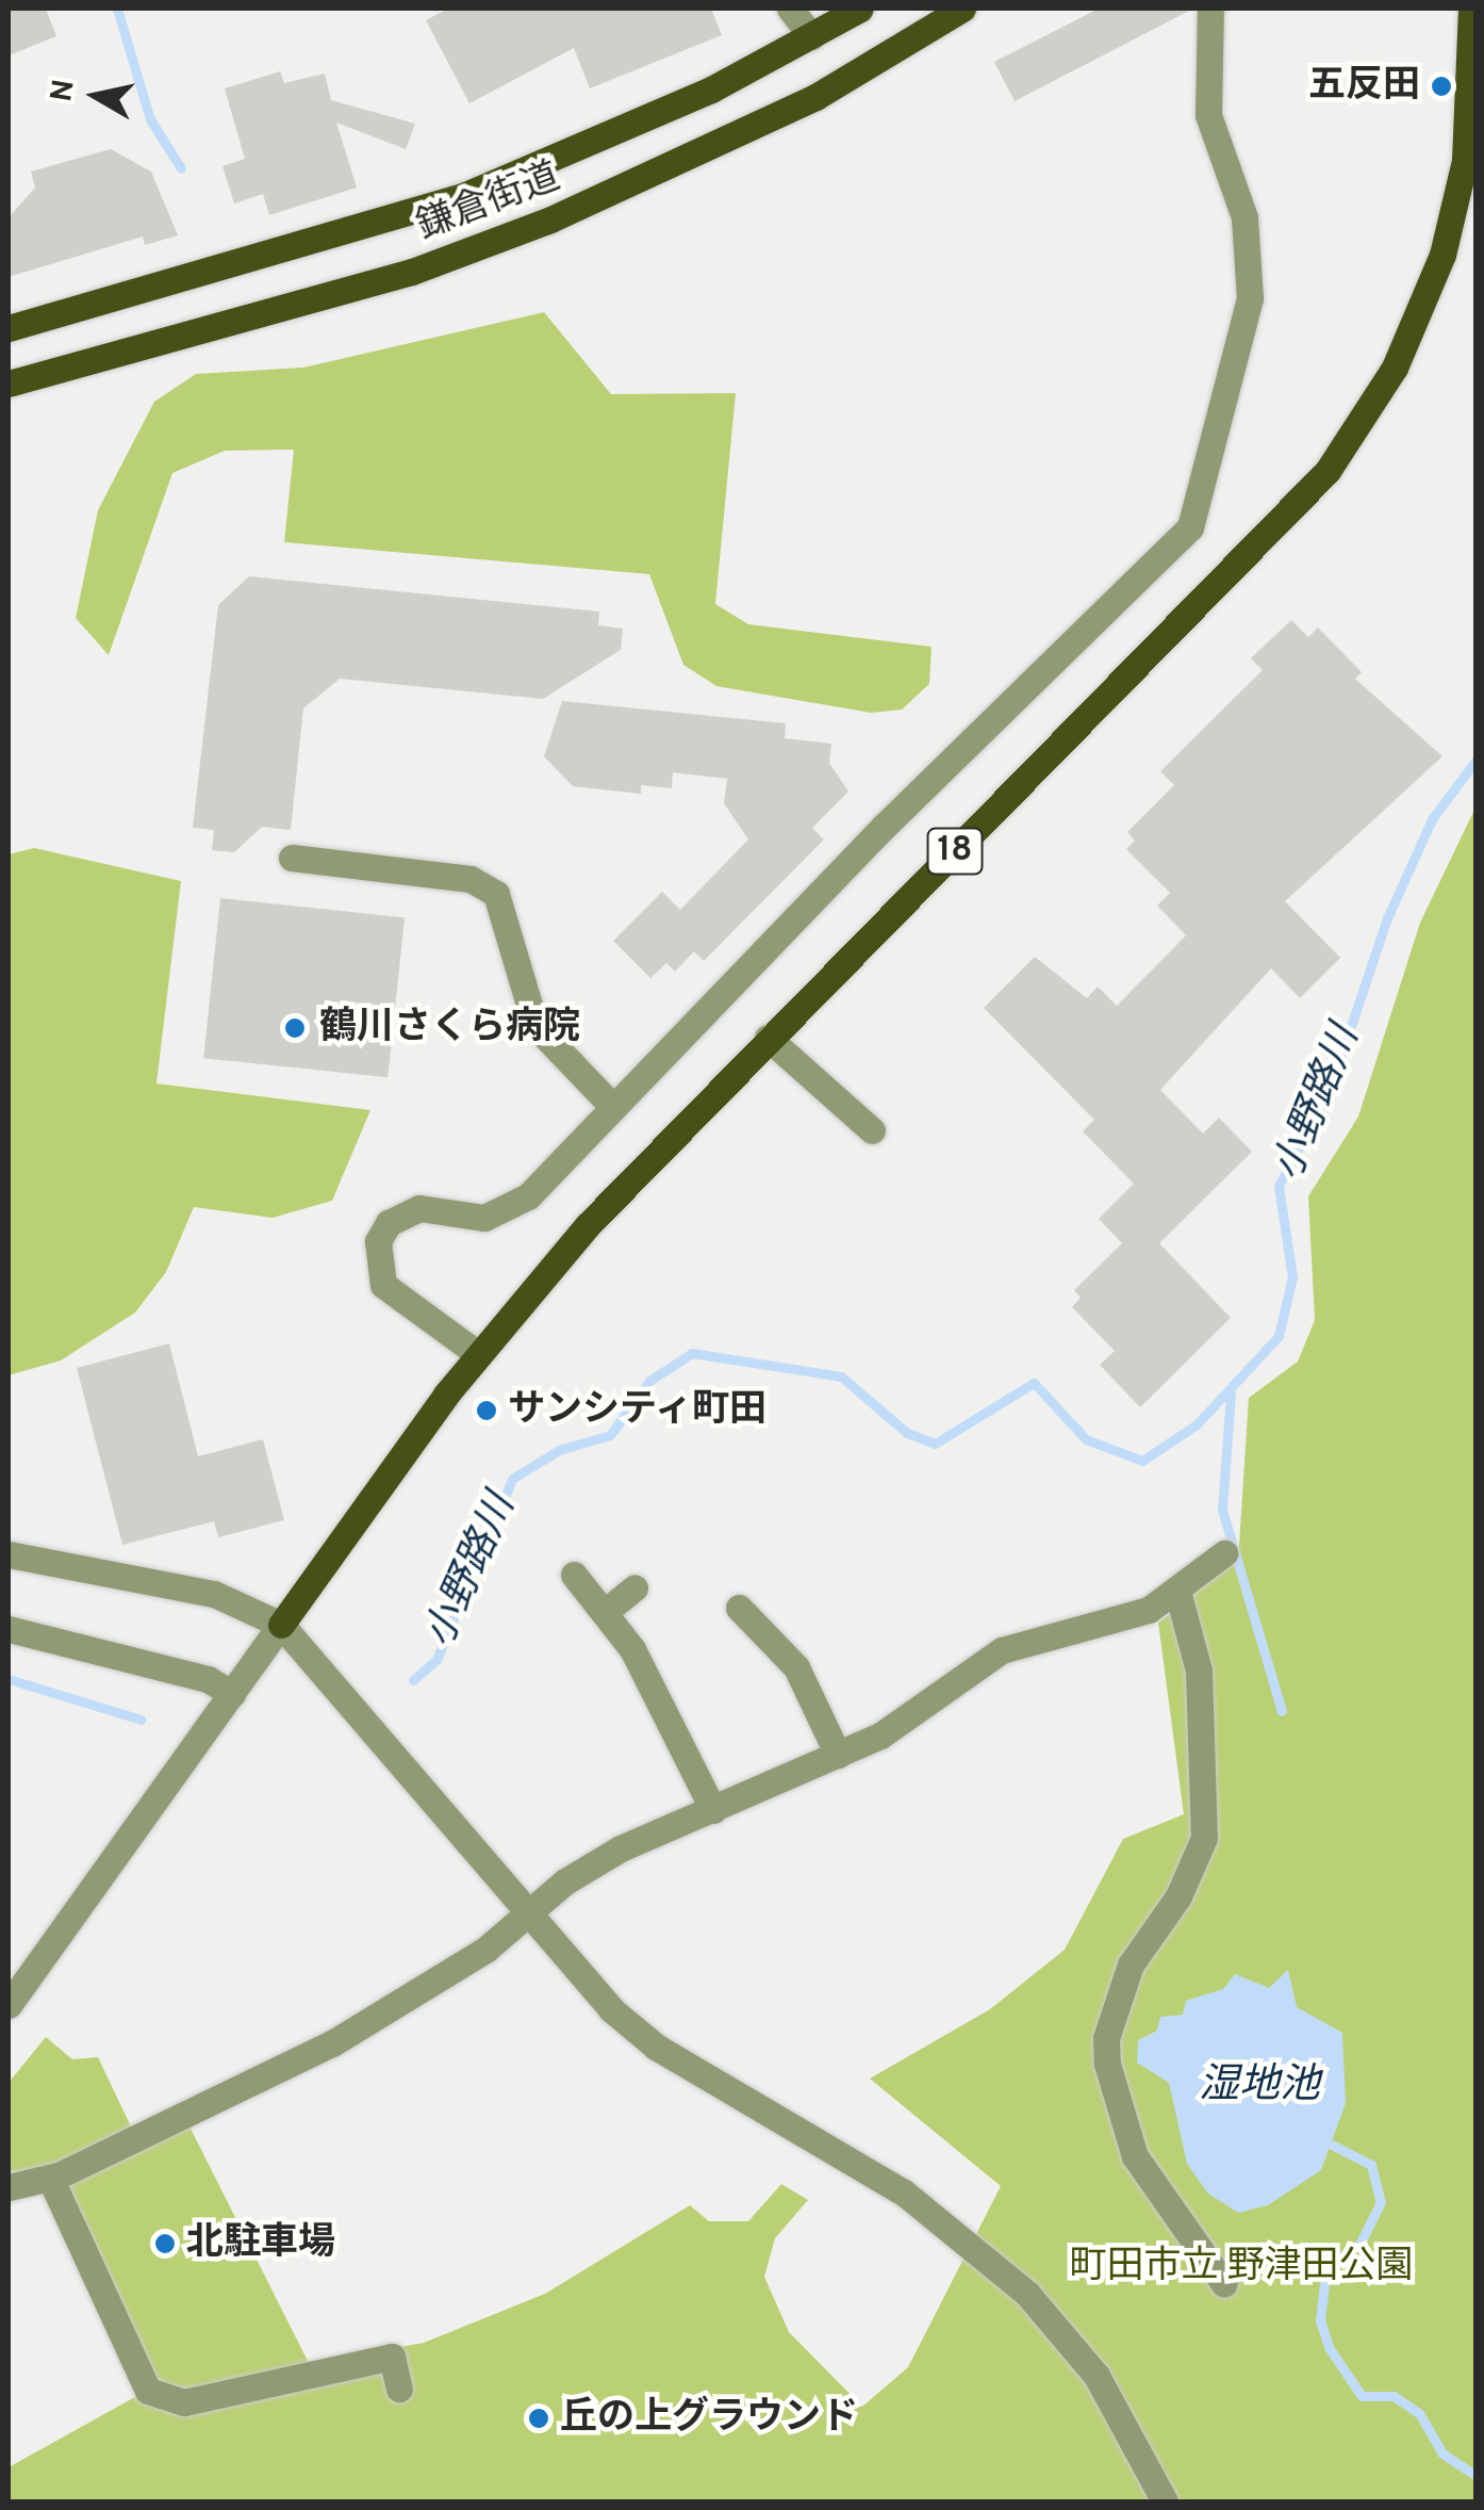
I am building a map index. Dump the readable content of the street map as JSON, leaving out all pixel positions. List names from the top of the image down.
{
  "streets": {
    "main road": ["鎌倉街道", "18"]
  },
  "water": ["小野路川", "湿地池"],
  "parks": ["町田市立 野津田公園"],
  "places": [
    "五反田",
    "鶴川さくら病院",
    "サンシティ町田",
    "北駐車場",
    "丘の上グラウンド"
  ],
  "north": "left"
}
